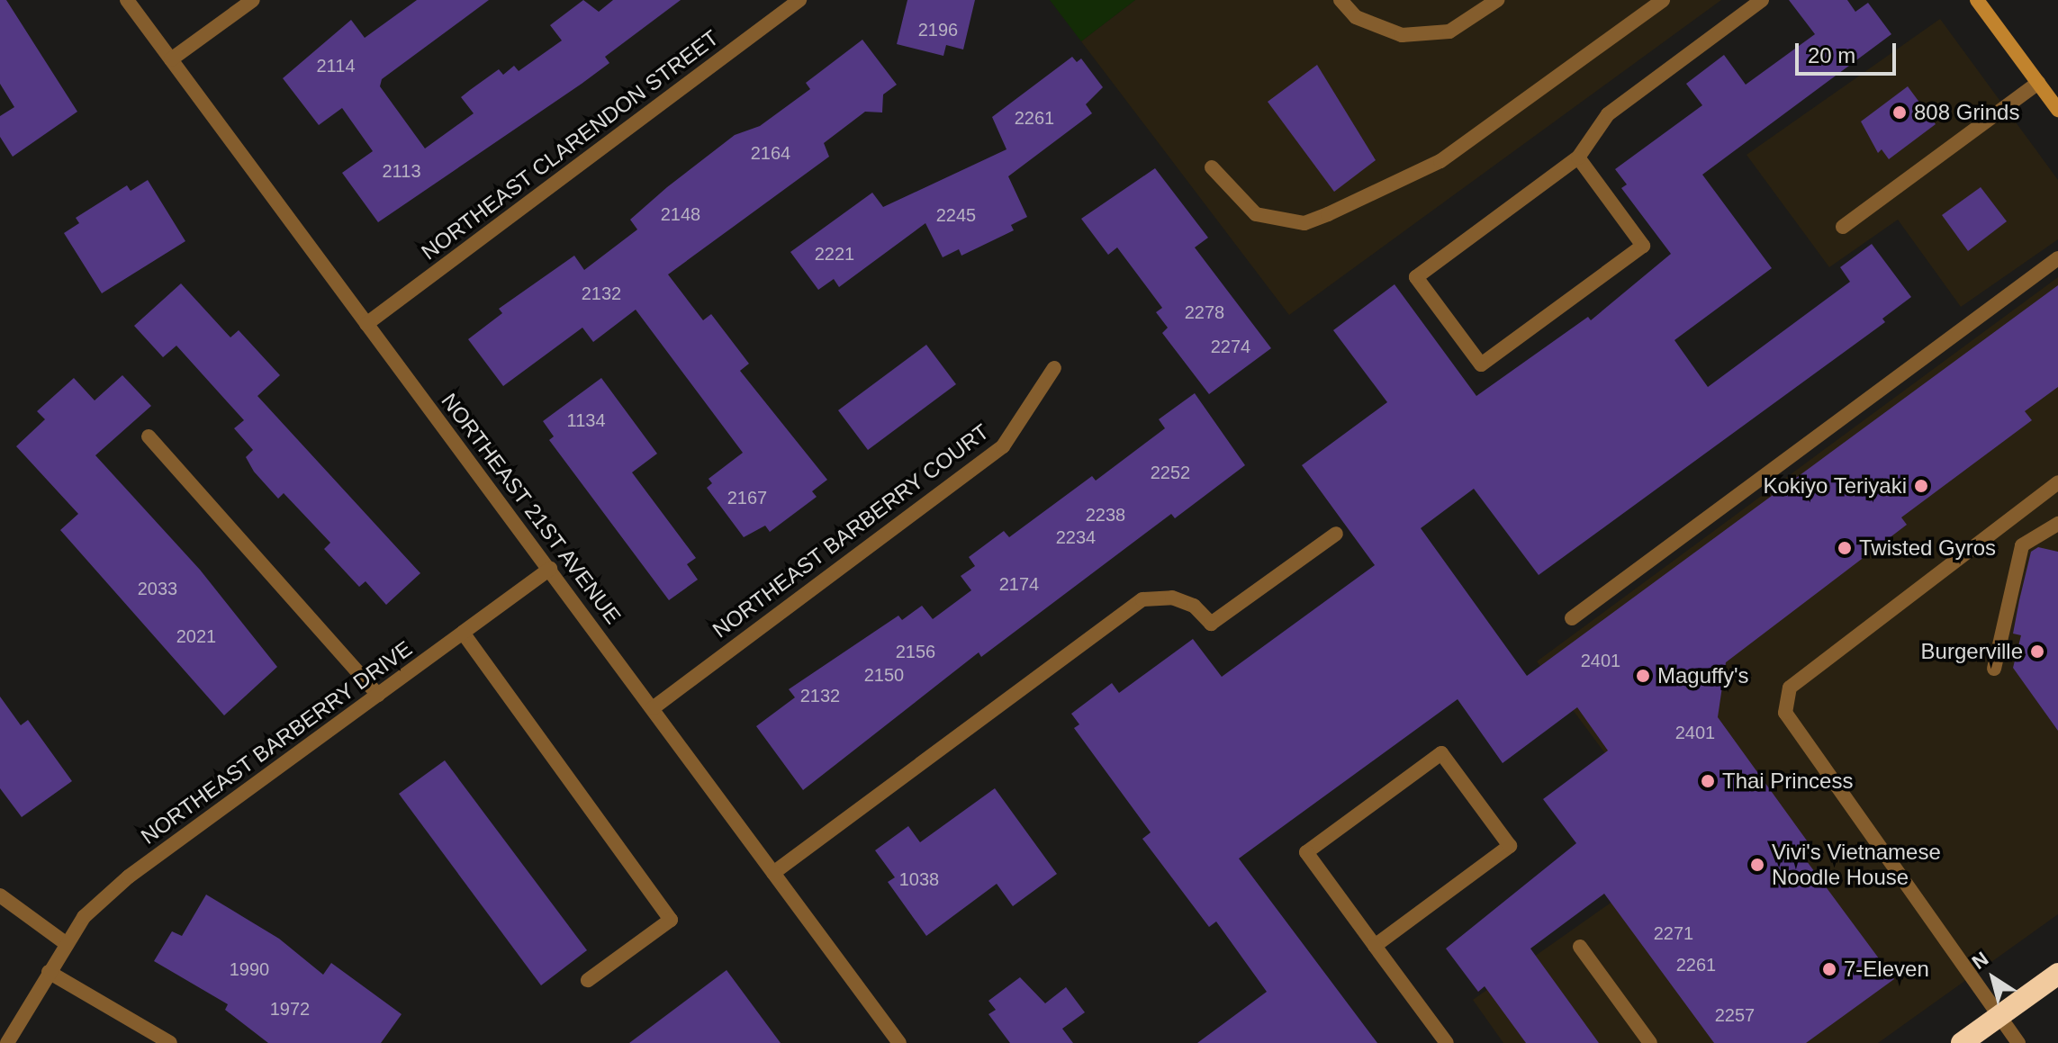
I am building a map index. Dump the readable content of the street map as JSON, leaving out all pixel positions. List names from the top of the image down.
{
  "streets": {
    "street": [
      "NORTHEAST CLARENDON STREET",
      "NORTHEAST 21ST AVENUE",
      "NORTHEAST BARBERRY COURT",
      "NORTHEAST BARBERRY DRIVE"
    ]
  },
  "crossings": [
    ["NORTHEAST CLARENDON STREET", "NORTHEAST 21ST AVENUE"],
    ["NORTHEAST 21ST AVENUE", "NORTHEAST BARBERRY COURT"],
    ["NORTHEAST 21ST AVENUE", "NORTHEAST BARBERRY DRIVE"]
  ],
  "places": [
    "808 Grinds",
    "Kokiyo Teriyaki",
    "Twisted Gyros",
    "Burgerville",
    "Maguffy's",
    "Thai Princess",
    "Vivi's Vietnamese Noodle House",
    "7-Eleven"
  ],
  "house_numbers": [
    "2196",
    "2114",
    "2261",
    "2164",
    "2113",
    "2148",
    "2245",
    "2221",
    "2132",
    "2278",
    "2274",
    "1134",
    "2252",
    "2167",
    "2238",
    "2234",
    "2174",
    "2033",
    "2021",
    "2156",
    "2401",
    "2150",
    "2132",
    "2401",
    "1038",
    "2271",
    "2261",
    "1990",
    "1972",
    "2257"
  ],
  "scale_bar": "20 m",
  "north": "top left"
}
